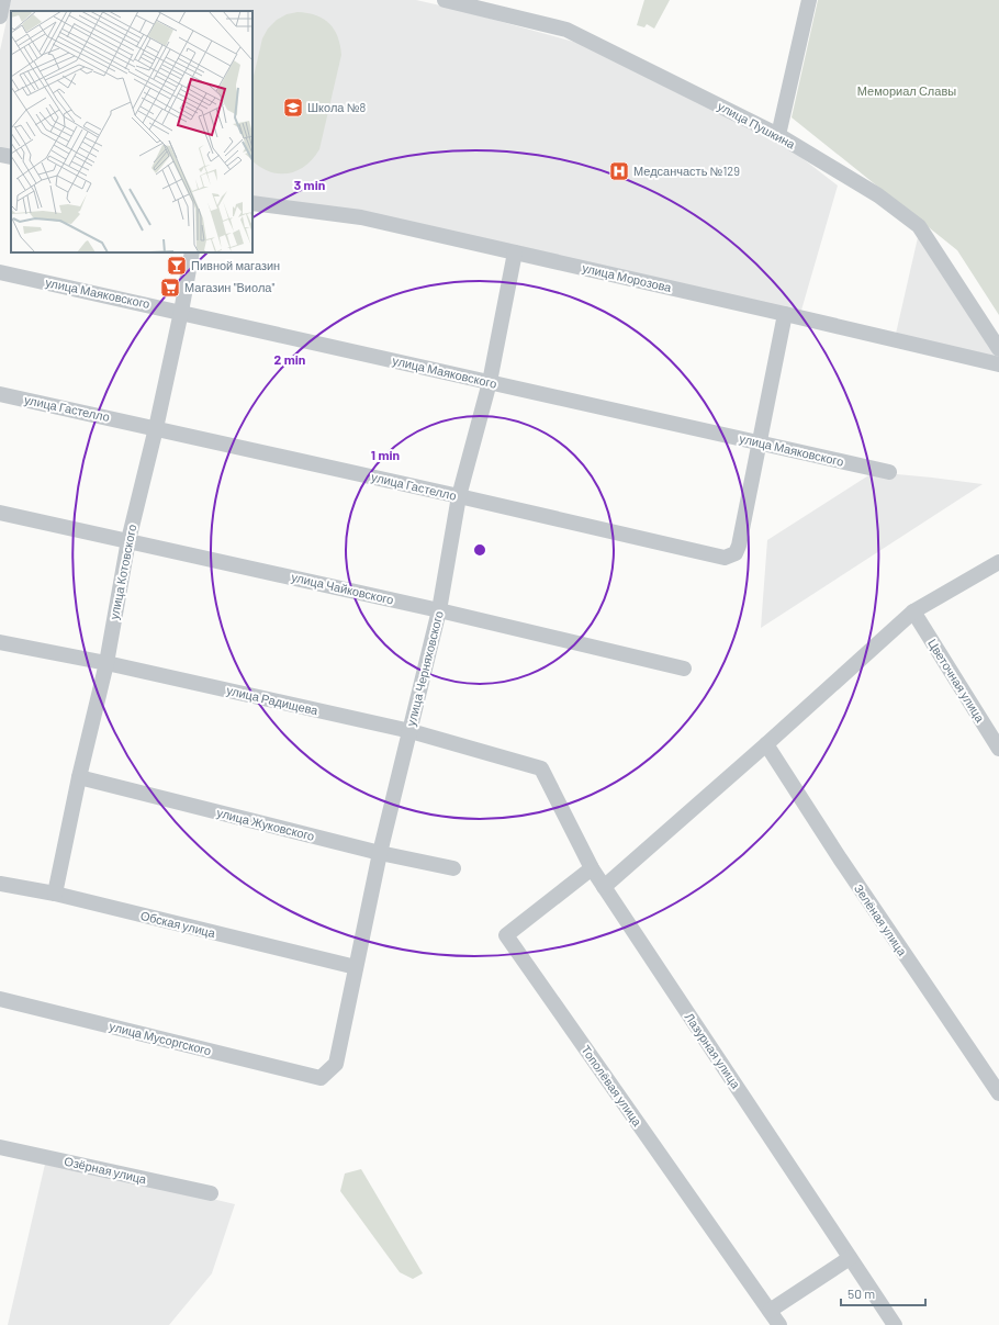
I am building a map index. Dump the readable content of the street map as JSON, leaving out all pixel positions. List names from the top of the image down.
{
  "streets": {
    "street": [
      "улица Пушкина",
      "улица Морозова",
      "улица Маяковского",
      "улица Гастелло",
      "улица Котовского",
      "улица Чайковского",
      "улица Черняховского",
      "Цветочная улица",
      "улица Радищева",
      "улица Жуковского",
      "Зелёная улица",
      "Обская улица",
      "улица Мусоргского",
      "Лазурная улица",
      "Тополёвая улица",
      "Озёрная улица"
    ]
  },
  "crossings": [
    ["улица Морозова", "улица Черняховского"],
    ["улица Маяковского", "улица Гастелло"],
    ["улица Маяковского", "улица Котовского"],
    ["улица Маяковского", "улица Черняховского"],
    ["улица Гастелло", "улица Котовского"],
    ["улица Гастелло", "улица Черняховского"],
    ["улица Котовского", "улица Чайковского"],
    ["улица Котовского", "улица Радищева"],
    ["улица Котовского", "улица Жуковского"],
    ["улица Котовского", "Обская улица"],
    ["улица Чайковского", "улица Черняховского"],
    ["улица Черняховского", "улица Радищева"],
    ["улица Черняховского", "улица Жуковского"],
    ["улица Черняховского", "Обская улица"],
    ["улица Черняховского", "улица Мусоргского"],
    ["улица Радищева", "Лазурная улица"],
    ["Лазурная улица", "Тополёвая улица"]
  ],
  "parks": ["Мемориал Славы"],
  "places": {
    "school or university": ["Школа №8"],
    "hospital": ["Медсанчасть №129"],
    "bar": ["Пивной магазин"],
    "supermarket": ["Магазин \"Виола\""]
  },
  "scale_bar": "50 m",
  "rings": ["3 min", "2 min", "1 min"]
}
